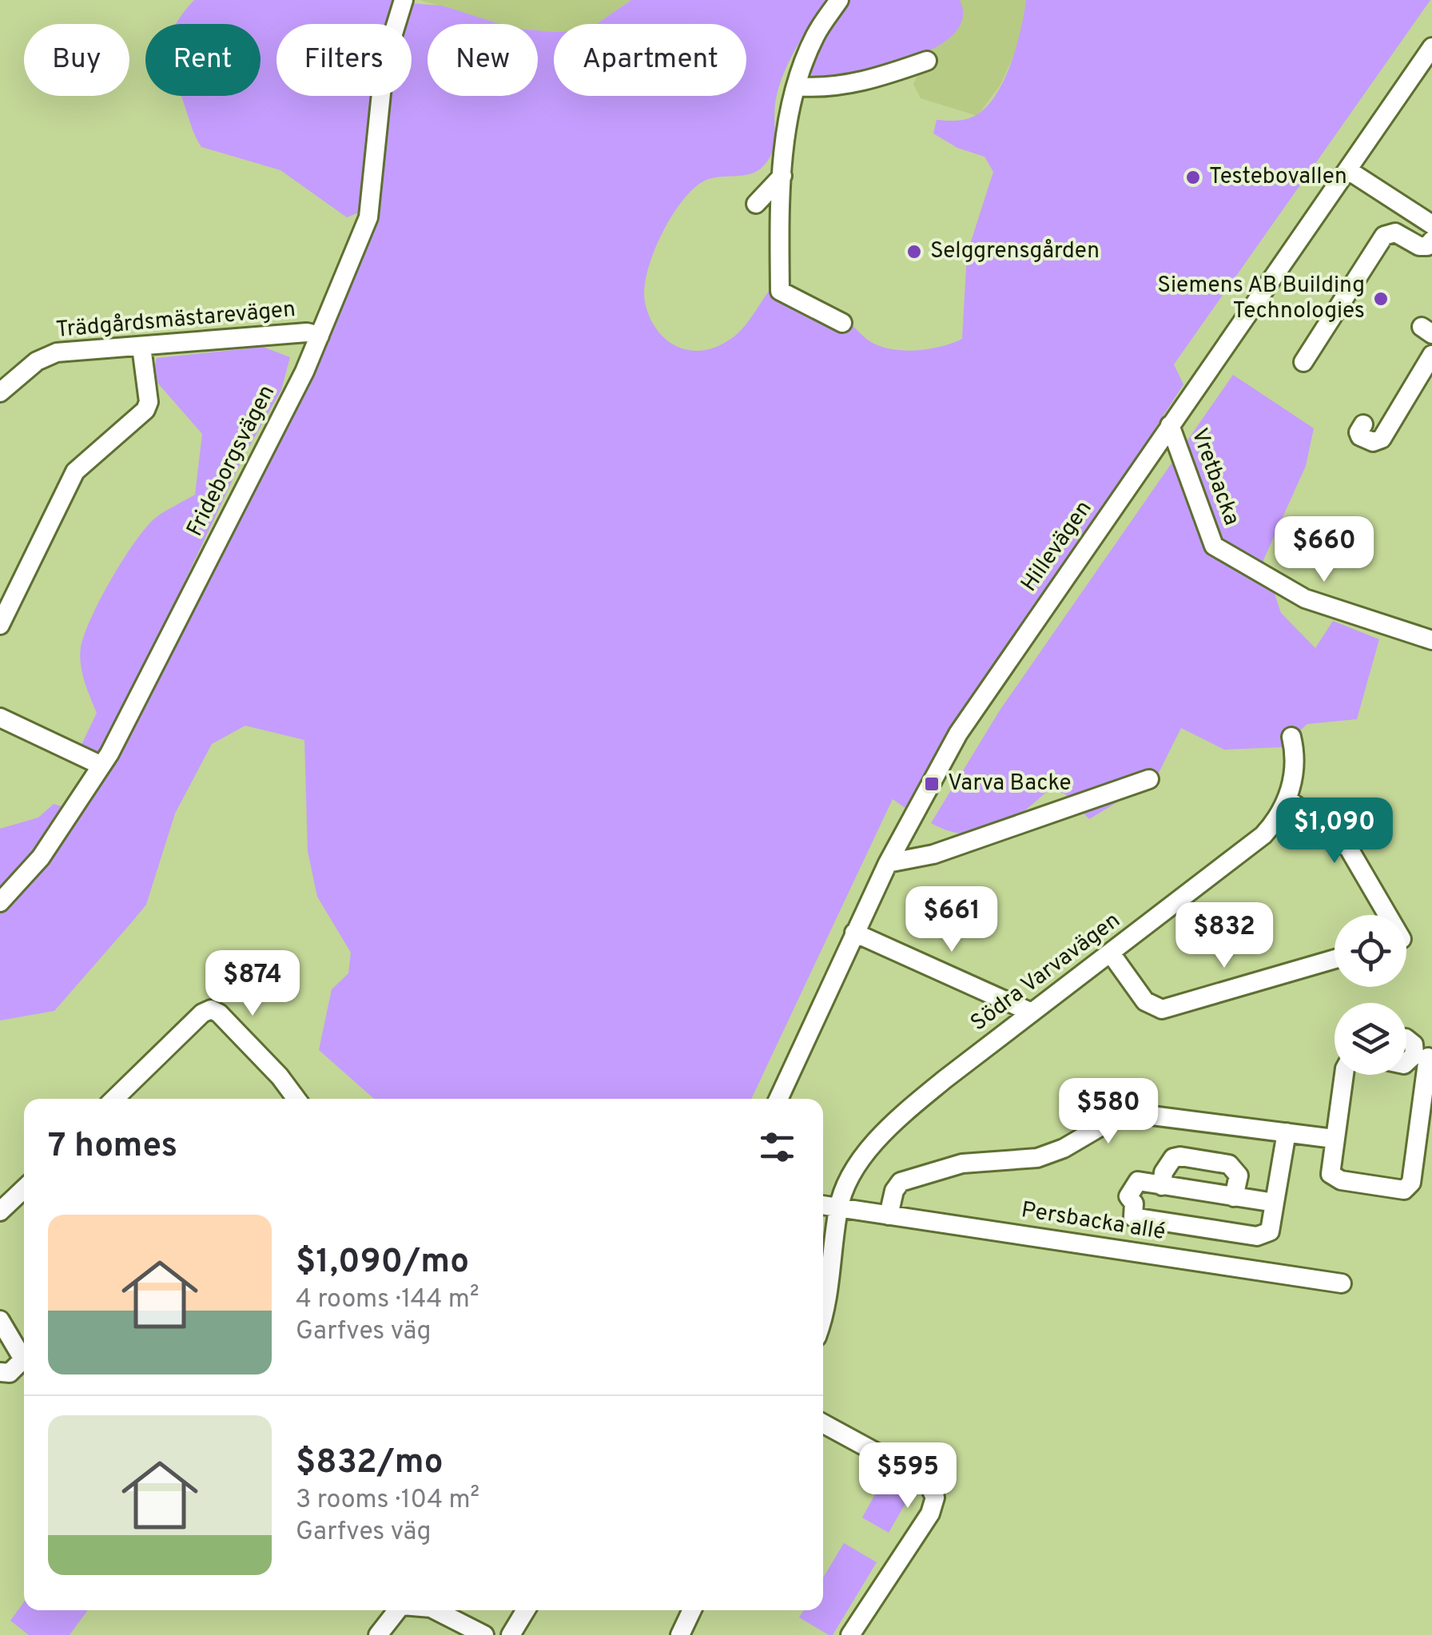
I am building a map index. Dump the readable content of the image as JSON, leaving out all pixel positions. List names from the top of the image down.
{
  "streets": {
    "street": [
      "Trädgårdsmästarevägen",
      "Frideborgsvägen",
      "Vretbacka",
      "Hillevägen",
      "Södra Varvavägen",
      "Persbacka allé"
    ]
  },
  "crossings": [
    ["Trädgårdsmästarevägen", "Frideborgsvägen"],
    ["Vretbacka", "Hillevägen"],
    ["Södra Varvavägen", "Persbacka allé"]
  ],
  "places": {
    "other": ["Testebovallen", "Selggrensgården", "Siemens AB Building Technologies"],
    "transit": ["Varva Backe"]
  },
  "page": {
    "chip": [
      "Buy",
      "Rent",
      "Filters",
      "New",
      "Apartment"
    ],
    "price": [
      "$660",
      "$1,090",
      "$661",
      "$832",
      "$874",
      "$580",
      "$595"
    ],
    "heading": "7 homes",
    "list": [
      {
        "name": "$1,090/mo",
        "note": "4 rooms · 144 m² · Garfves väg"
      },
      {
        "name": "$832/mo",
        "note": "3 rooms · 104 m² · Garfves väg"
      }
    ]
  }
}
